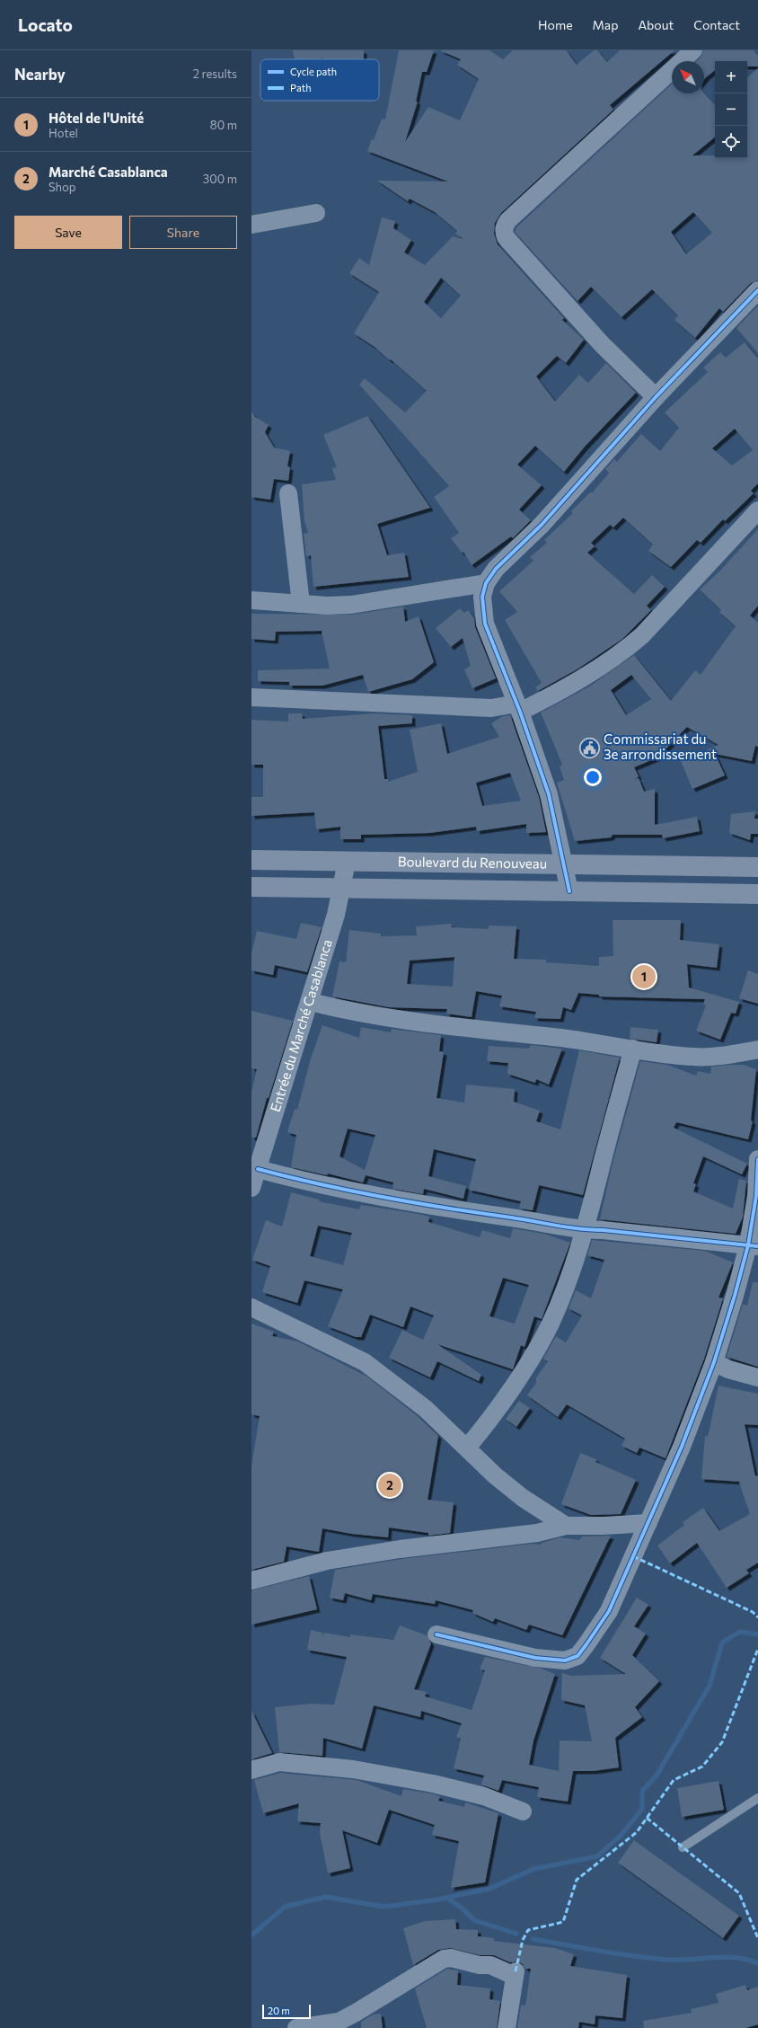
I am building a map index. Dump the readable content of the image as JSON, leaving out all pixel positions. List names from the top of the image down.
{
  "streets": {
    "highway": ["Boulevard du Renouveau"],
    "street": ["Entrée du Marché Casablanca"]
  },
  "crossings": [
    ["Boulevard du Renouveau", "Entrée du Marché Casablanca"]
  ],
  "places": {
    "public building": ["Commissariat du 3e arrondissement"]
  },
  "legend": ["Cycle path", "Path"],
  "scale_bar": "20 m",
  "north": "top left",
  "page": {
    "header": "Locato",
    "nav": [
      "Home",
      "Map",
      "About",
      "Contact"
    ],
    "heading": ["Nearby", "2 results"],
    "map_buttons": ["+", "−"],
    "list": [
      {
        "mark": "1",
        "name": "Hôtel de l'Unité",
        "note": "Hotel",
        "value": "80 m"
      },
      {
        "mark": "2",
        "name": "Marché Casablanca",
        "note": "Shop",
        "value": "300 m"
      }
    ],
    "buttons": ["Save", "Share"],
    "pins": ["1", "2"],
    "scale": "20 m"
  }
}
